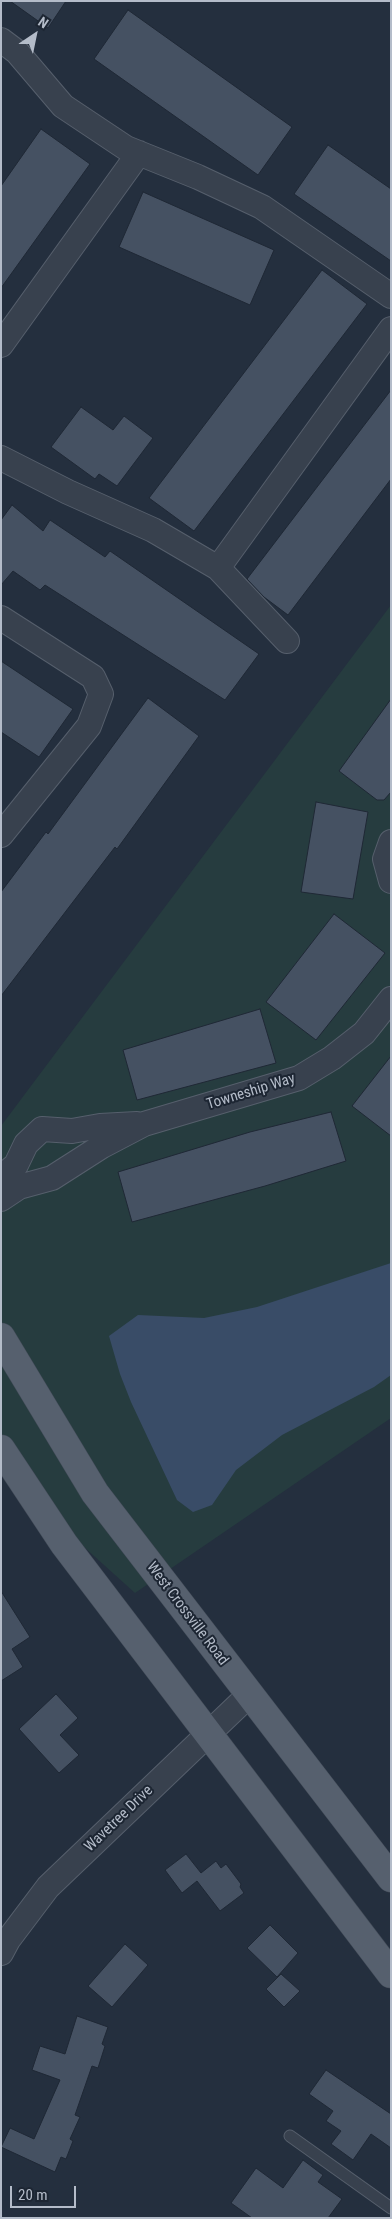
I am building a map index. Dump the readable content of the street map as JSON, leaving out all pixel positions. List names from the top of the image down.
{
  "streets": {
    "main road": ["West Crossville Road"],
    "street": ["Towneship Way", "Wavetree Drive"]
  },
  "crossings": [
    ["West Crossville Road", "Wavetree Drive"]
  ],
  "scale_bar": "20 m",
  "north": "top right"
}
